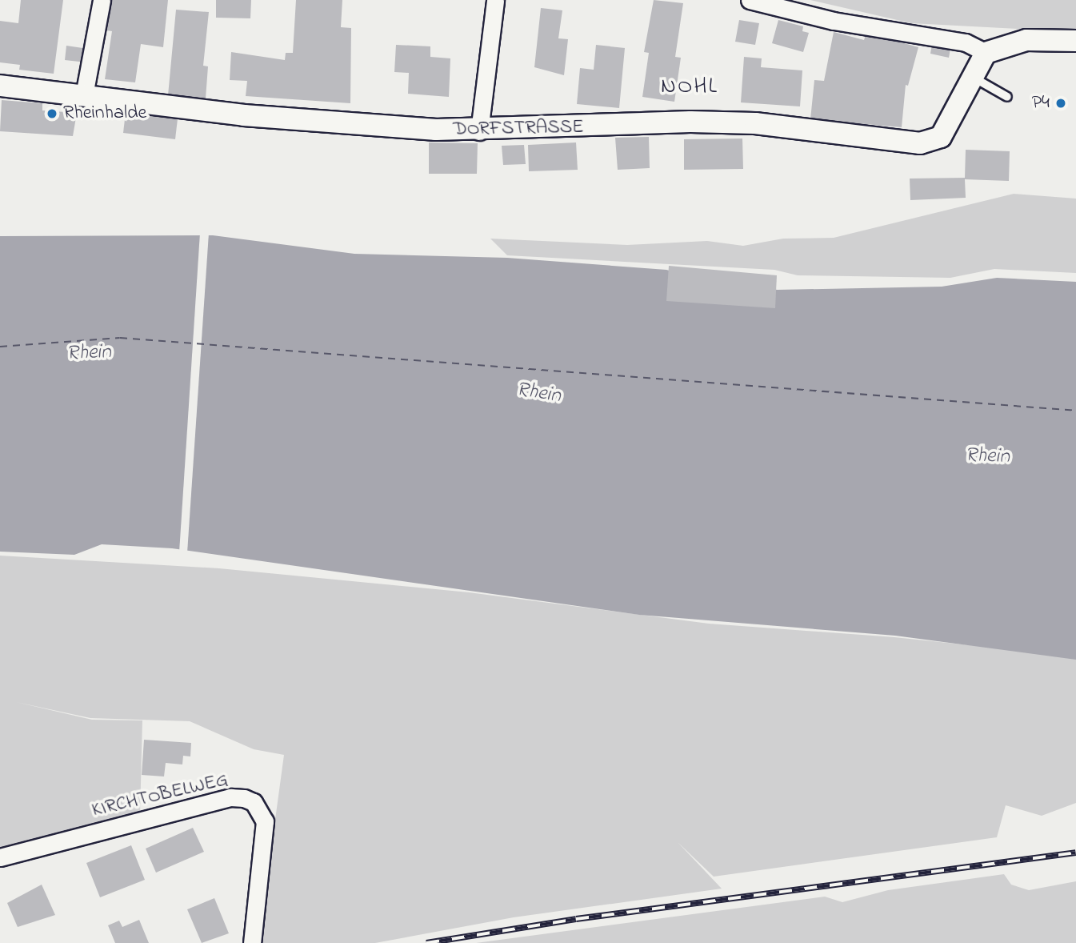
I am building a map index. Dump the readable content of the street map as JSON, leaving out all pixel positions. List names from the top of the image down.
{
  "streets": {
    "street": ["DORFSTRASSE", "KIRCHTOBELWEG"]
  },
  "districts": ["NOHL"],
  "water": ["Rhein"],
  "places": ["P4", "Rheinhalde"]
}
